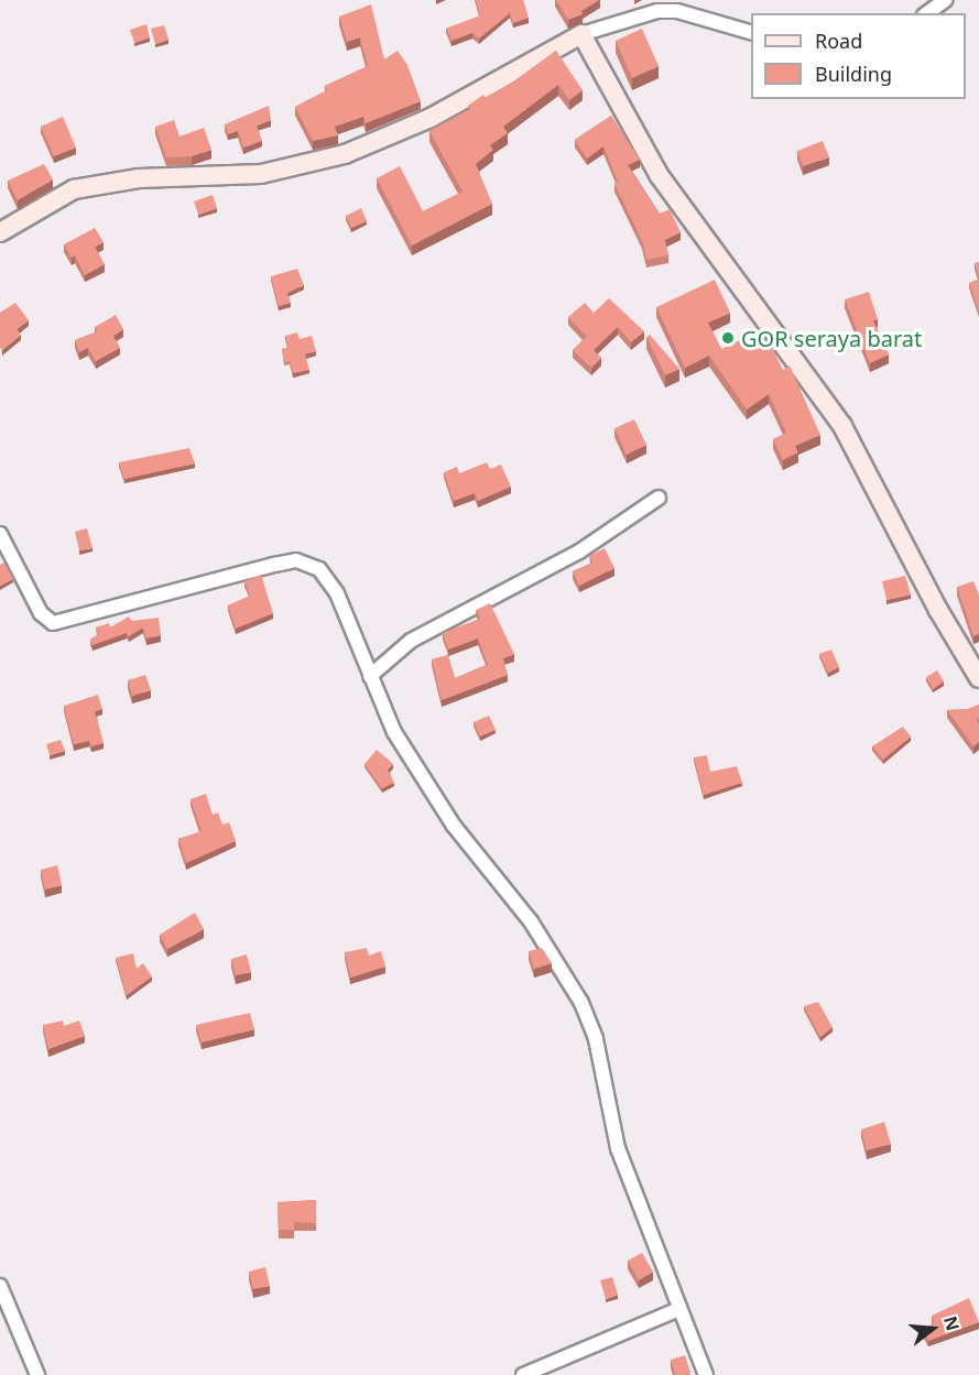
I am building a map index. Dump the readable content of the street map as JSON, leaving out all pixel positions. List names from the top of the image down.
{
  "places": ["GOR seraya barat"],
  "legend": ["Road", "Building"],
  "north": "right"
}
